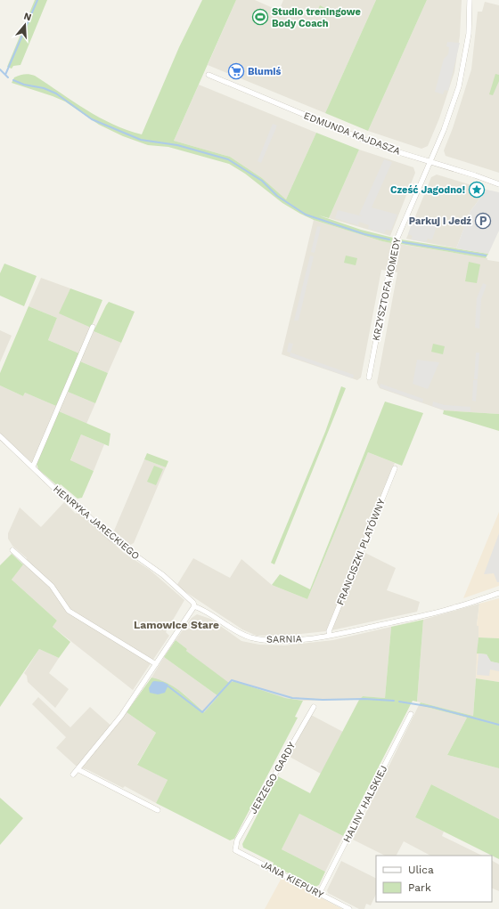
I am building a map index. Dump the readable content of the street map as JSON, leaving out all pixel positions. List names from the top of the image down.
{
  "streets": {
    "street": [
      "EDMUNDA KAJDASZA",
      "KRZYSZTOFA KOMEDY",
      "HENRYKA JARECKIEGO",
      "FRANCISZKI PLATÓWNY",
      "SARNIA",
      "JERZEGO GARDY",
      "HALINY HALSKIEJ",
      "JANA KIEPURY"
    ]
  },
  "crossings": [
    ["EDMUNDA KAJDASZA", "KRZYSZTOFA KOMEDY"],
    ["HENRYKA JARECKIEGO", "SARNIA"],
    ["FRANCISZKI PLATÓWNY", "SARNIA"],
    ["JERZEGO GARDY", "JANA KIEPURY"],
    ["HALINY HALSKIEJ", "JANA KIEPURY"]
  ],
  "districts": ["Lamowice Stare"],
  "places": {
    "sports": ["Studio treningowe Body Coach"],
    "supermarket": ["Blumiś"],
    "place": ["Cześć Jagodno!"],
    "parking": ["Parkuj i Jedź"]
  },
  "legend": ["Ulica", "Park"],
  "north": "top"
}
